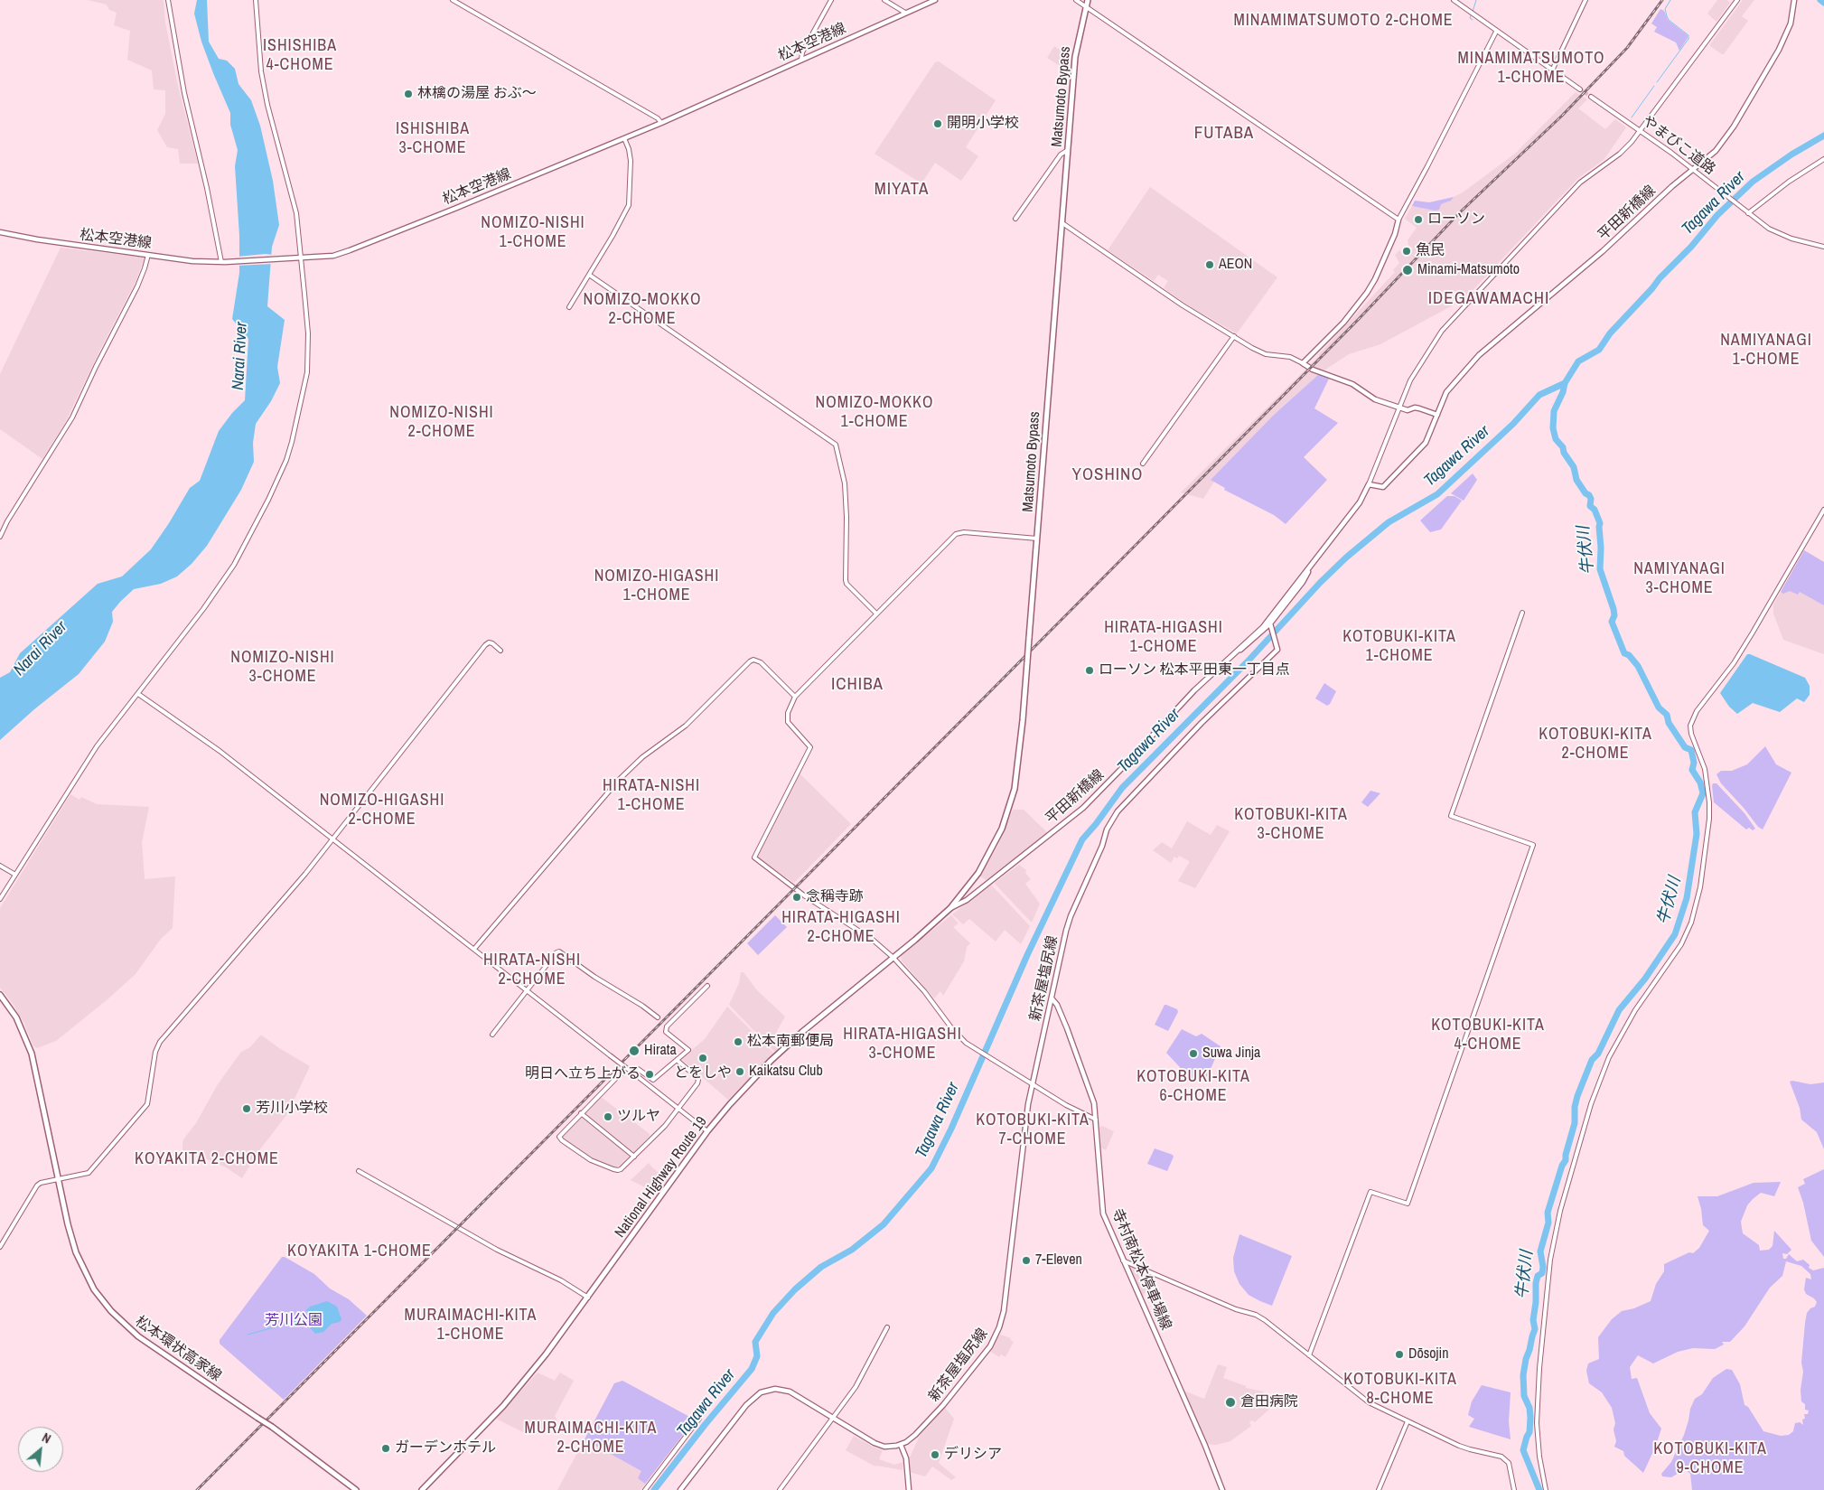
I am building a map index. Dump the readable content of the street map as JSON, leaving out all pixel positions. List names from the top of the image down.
{
  "streets": {
    "main road": [
      "松本空港線",
      "Matsumoto Bypass",
      "平田新橋線",
      "新茶屋塩尻線",
      "National Highway Route 19",
      "寺村南松本停車場線",
      "松本環状高家線"
    ],
    "street": ["やまびこ道路"]
  },
  "crossings": [
    ["Matsumoto Bypass", "平田新橋線"],
    ["Matsumoto Bypass", "National Highway Route 19"],
    ["やまびこ道路", "平田新橋線"],
    ["平田新橋線", "National Highway Route 19"],
    ["新茶屋塩尻線", "寺村南松本停車場線"]
  ],
  "districts": [
    "MINAMIMATSUMOTO 2-CHOME",
    "ISHISHIBA 4-CHOME",
    "MINAMIMATSUMOTO 1-CHOME",
    "ISHISHIBA 3-CHOME",
    "FUTABA",
    "MIYATA",
    "NOMIZO-NISHI 1-CHOME",
    "IDEGAWAMACHI",
    "NOMIZO-MOKKO 2-CHOME",
    "NAMIYANAGI 1-CHOME",
    "NOMIZO-MOKKO 1-CHOME",
    "NOMIZO-NISHI 2-CHOME",
    "YOSHINO",
    "NAMIYANAGI 3-CHOME",
    "NOMIZO-HIGASHI 1-CHOME",
    "HIRATA-HIGASHI 1-CHOME",
    "KOTOBUKI-KITA 1-CHOME",
    "NOMIZO-NISHI 3-CHOME",
    "ICHIBA",
    "KOTOBUKI-KITA 2-CHOME",
    "HIRATA-NISHI 1-CHOME",
    "NOMIZO-HIGASHI 2-CHOME",
    "KOTOBUKI-KITA 3-CHOME",
    "HIRATA-HIGASHI 2-CHOME",
    "HIRATA-NISHI 2-CHOME",
    "KOTOBUKI-KITA 4-CHOME",
    "HIRATA-HIGASHI 3-CHOME",
    "KOTOBUKI-KITA 6-CHOME",
    "KOTOBUKI-KITA 7-CHOME",
    "KOYAKITA 2-CHOME",
    "KOYAKITA 1-CHOME",
    "MURAIMACHI-KITA 1-CHOME",
    "KOTOBUKI-KITA 8-CHOME",
    "MURAIMACHI-KITA 2-CHOME",
    "KOTOBUKI-KITA 9-CHOME"
  ],
  "water": ["Tagawa River", "Narai River", "牛伏川"],
  "parks": ["芳川公園"],
  "places": [
    "林檎の湯屋 おぶ～",
    "開明小学校",
    "ローソン",
    "魚民",
    "AEON",
    "Minami-Matsumoto",
    "ローソン 松本平田東一丁目点",
    "念稱寺跡",
    "松本南郵便局",
    "Hirata",
    "Suwa Jinja",
    "とをしや",
    "Kaikatsu Club",
    "明日へ立ち上がる",
    "芳川小学校",
    "ツルヤ",
    "7-Eleven",
    "Dōsojin",
    "倉田病院",
    "ガーデンホテル",
    "デリシア"
  ],
  "north": "top right"
}
